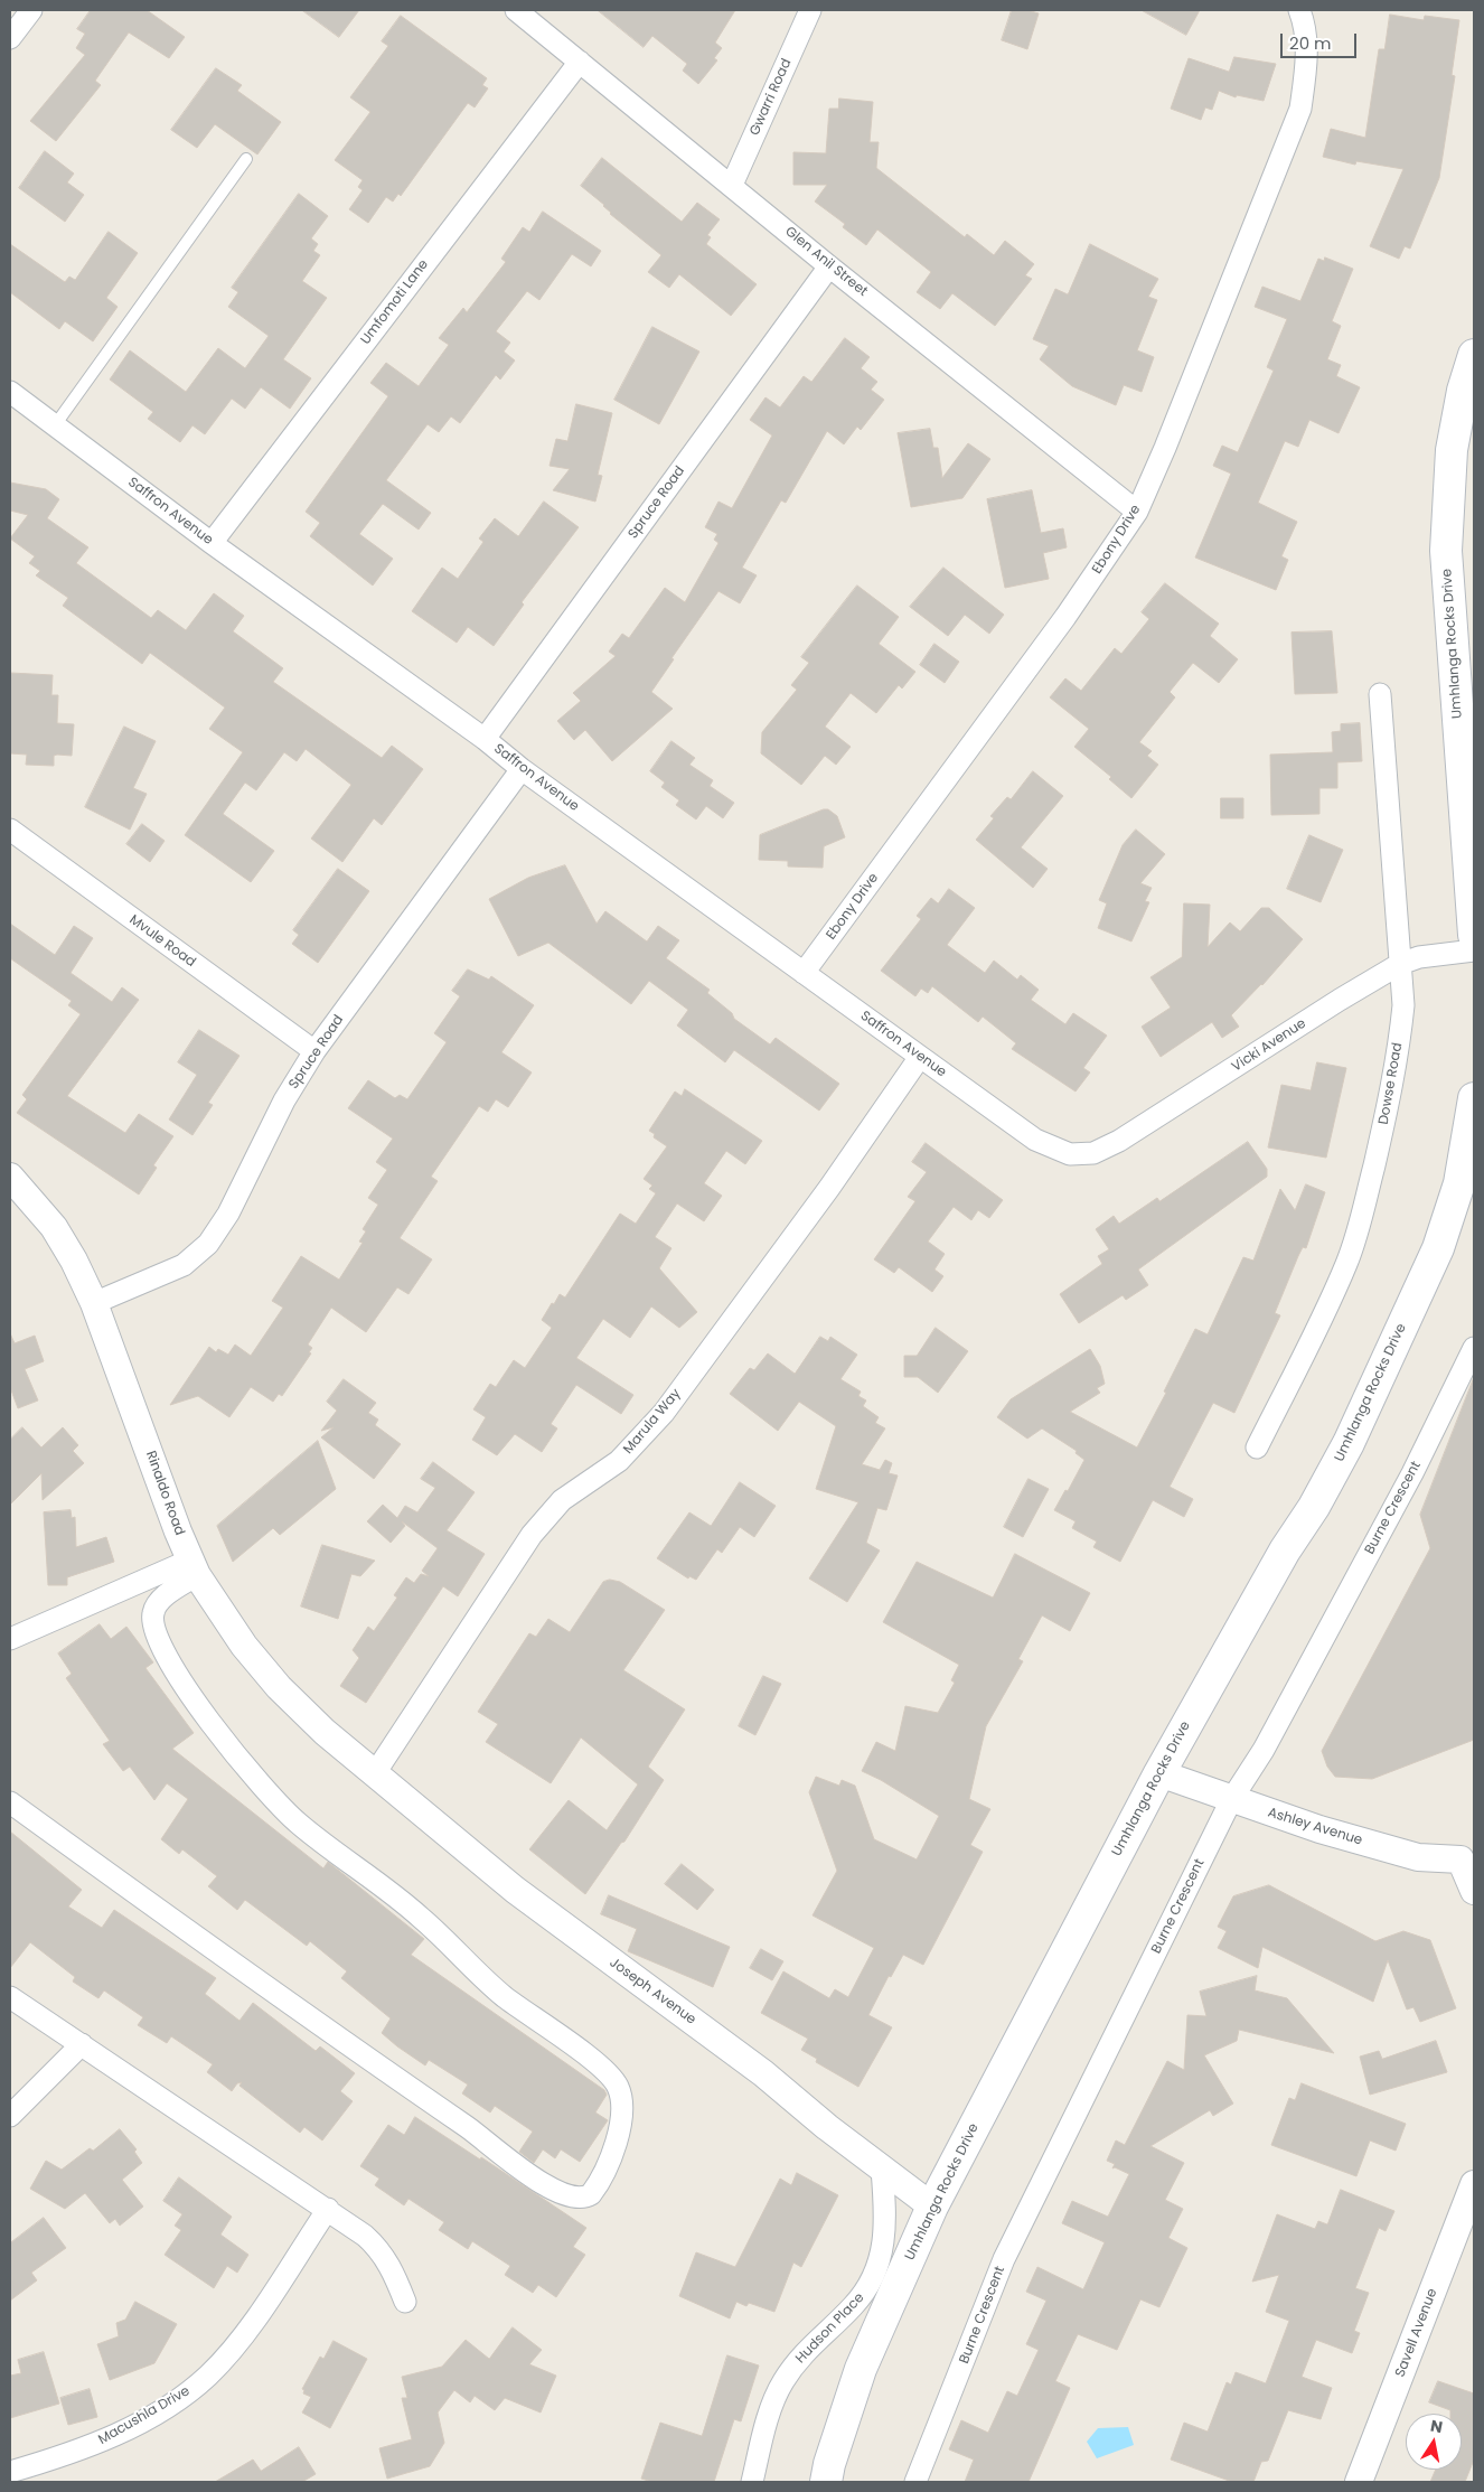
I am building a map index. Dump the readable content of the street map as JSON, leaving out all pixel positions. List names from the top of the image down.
{
  "streets": {
    "main road": ["Umhlanga Rocks Drive"],
    "street": [
      "Gwarri Road",
      "Glen Anil Street",
      "Umfomoti Lane",
      "Spruce Road",
      "Saffron Avenue",
      "Ebony Drive",
      "Mvule Road",
      "Vicki Avenue",
      "Dowse Road",
      "Marula Way",
      "Rinaldo Road",
      "Burne Crescent",
      "Ashley Avenue",
      "Joseph Avenue",
      "Hudson Place",
      "Savell Avenue",
      "Macushla Drive"
    ]
  },
  "crossings": [
    ["Gwarri Road", "Glen Anil Street"],
    ["Glen Anil Street", "Umfomoti Lane"],
    ["Glen Anil Street", "Spruce Road"],
    ["Glen Anil Street", "Ebony Drive"],
    ["Umfomoti Lane", "Saffron Avenue"],
    ["Spruce Road", "Saffron Avenue"],
    ["Spruce Road", "Mvule Road"],
    ["Spruce Road", "Rinaldo Road"],
    ["Saffron Avenue", "Ebony Drive"],
    ["Saffron Avenue", "Vicki Avenue"],
    ["Saffron Avenue", "Marula Way"],
    ["Umhlanga Rocks Drive", "Ashley Avenue"],
    ["Umhlanga Rocks Drive", "Joseph Avenue"],
    ["Vicki Avenue", "Dowse Road"],
    ["Marula Way", "Rinaldo Road"],
    ["Marula Way", "Joseph Avenue"],
    ["Rinaldo Road", "Joseph Avenue"],
    ["Burne Crescent", "Ashley Avenue"],
    ["Joseph Avenue", "Hudson Place"]
  ],
  "scale_bar": "20 m",
  "north": "top"
}
